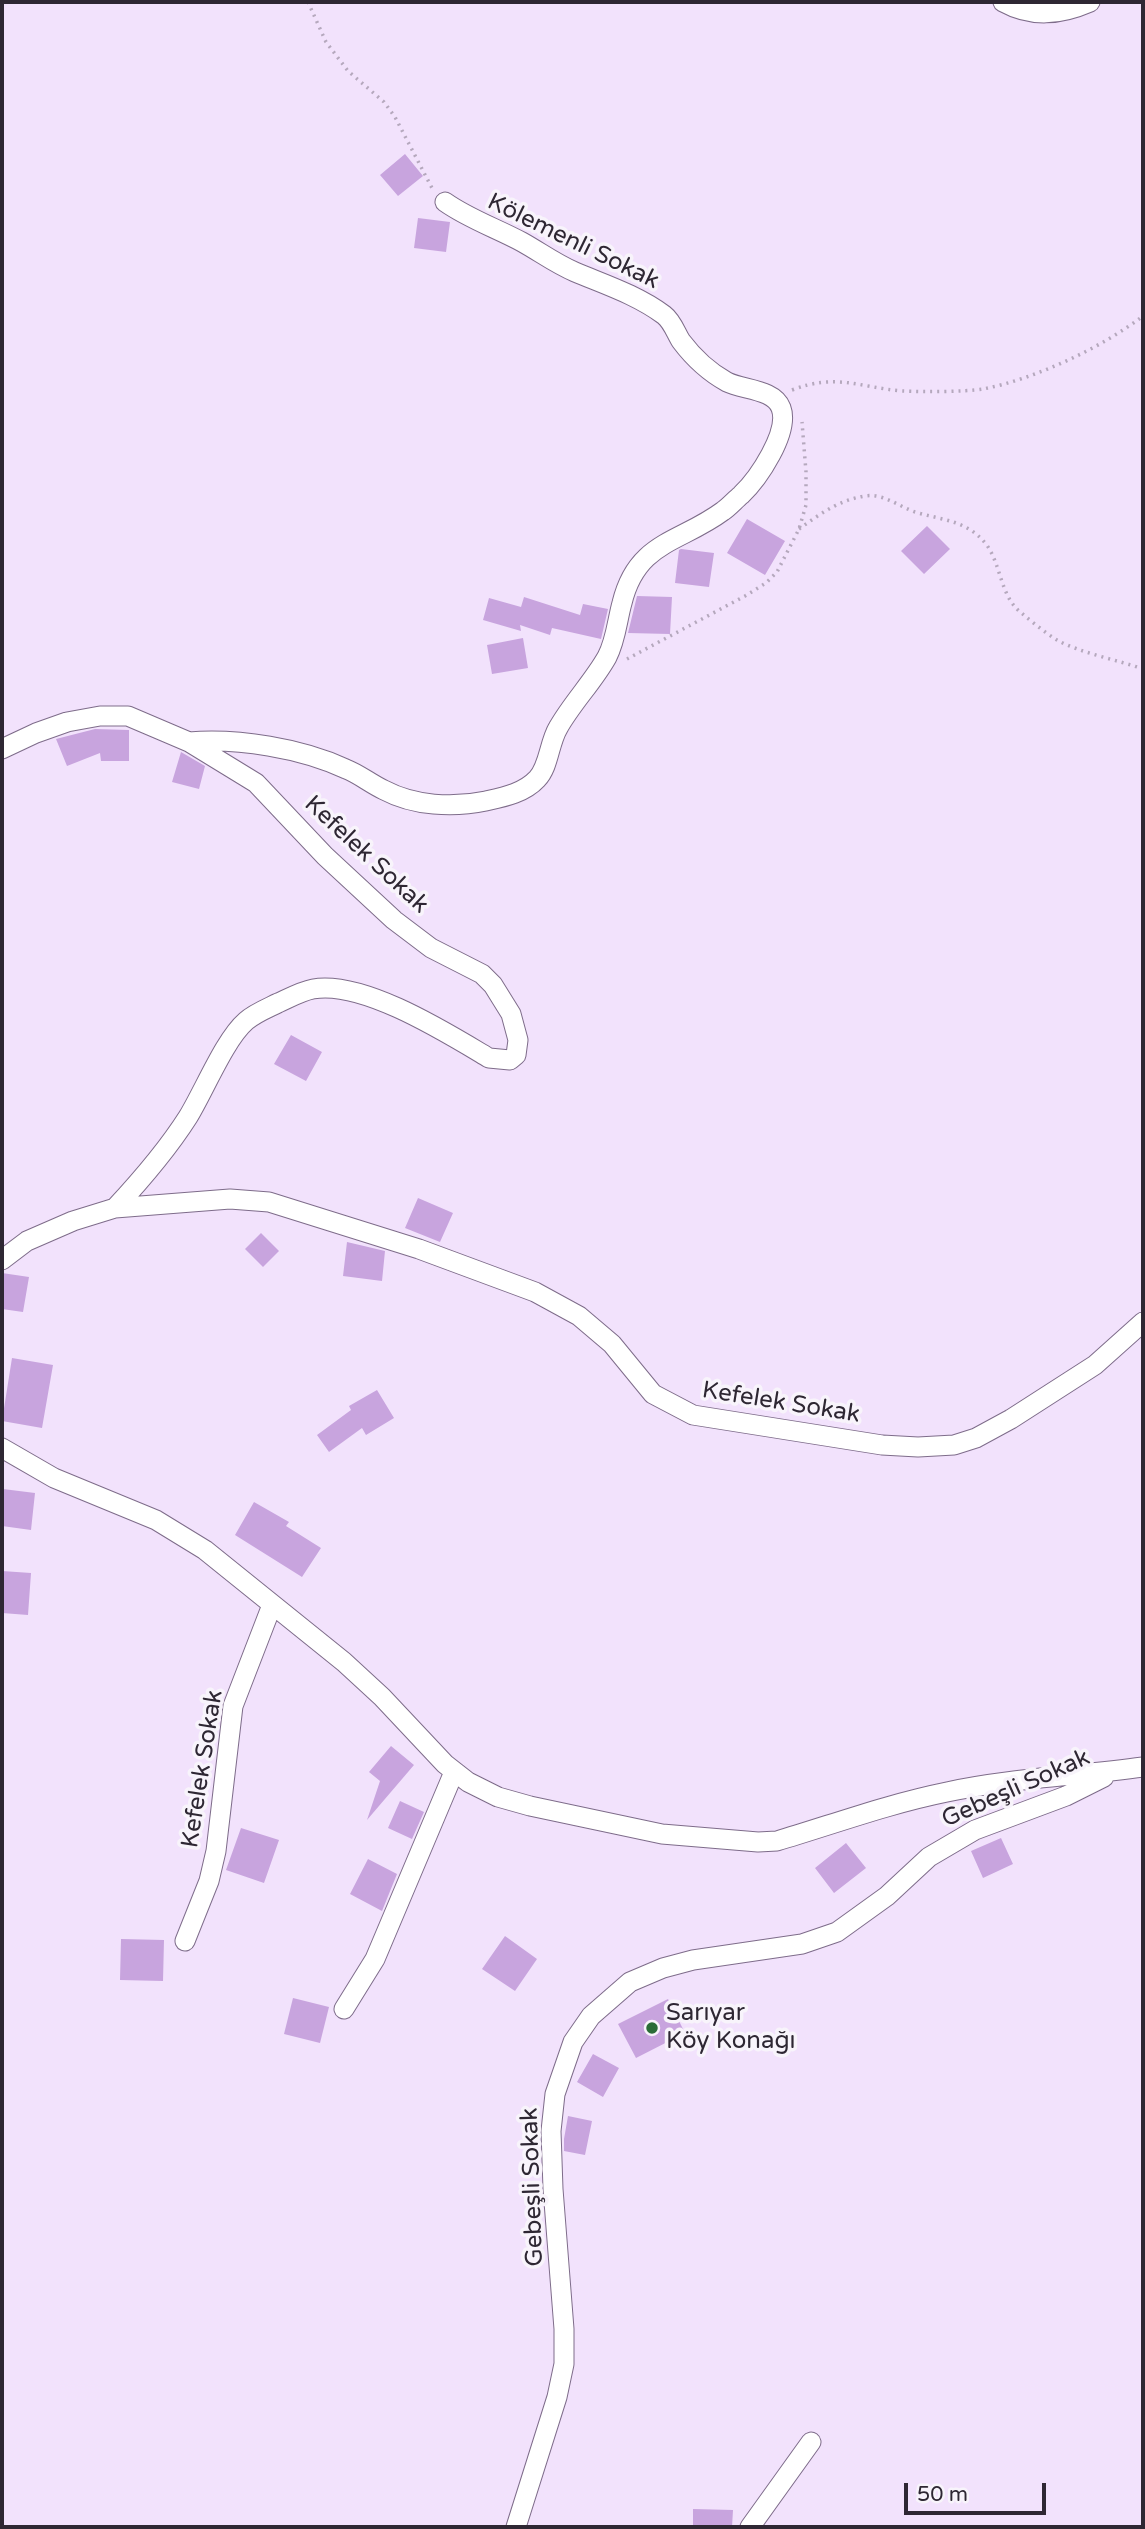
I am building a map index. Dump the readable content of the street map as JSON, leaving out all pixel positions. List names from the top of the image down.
{
  "streets": {
    "street": ["Kölemenli Sokak", "Kefelek Sokak", "Gebeşli Sokak"]
  },
  "places": ["Sarıyar Köy Konağı"],
  "scale_bar": "50 m"
}
